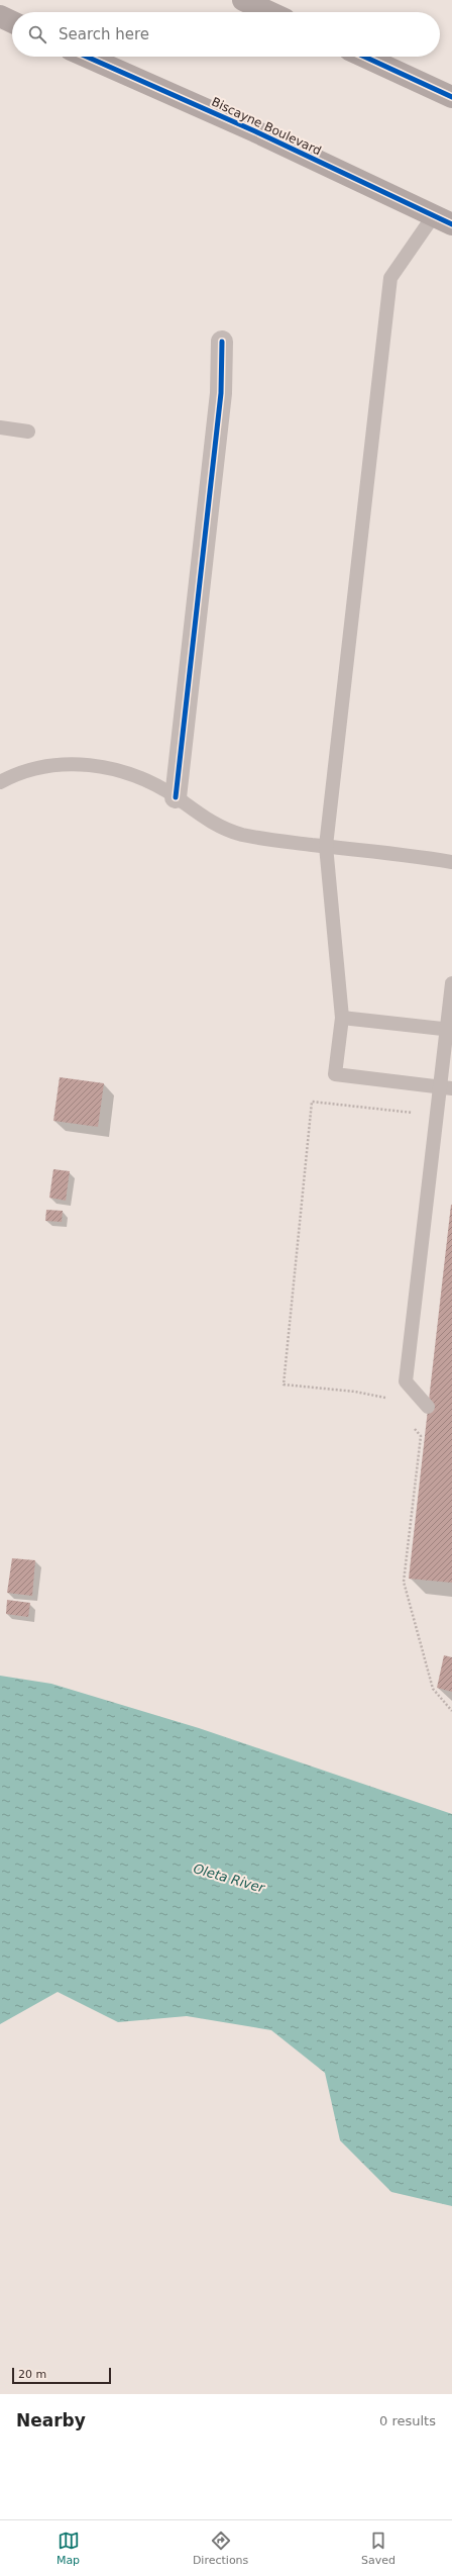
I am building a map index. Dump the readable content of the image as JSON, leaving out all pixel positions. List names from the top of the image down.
{
  "streets": {
    "main road": ["Biscayne Boulevard"]
  },
  "water": ["Oleta River"],
  "scale_bar": "20 m",
  "page": {
    "search": "Search here",
    "scale": "20 m",
    "heading": ["Nearby", "0 results"],
    "nav": ["Map", "Directions", "Saved"]
  }
}
